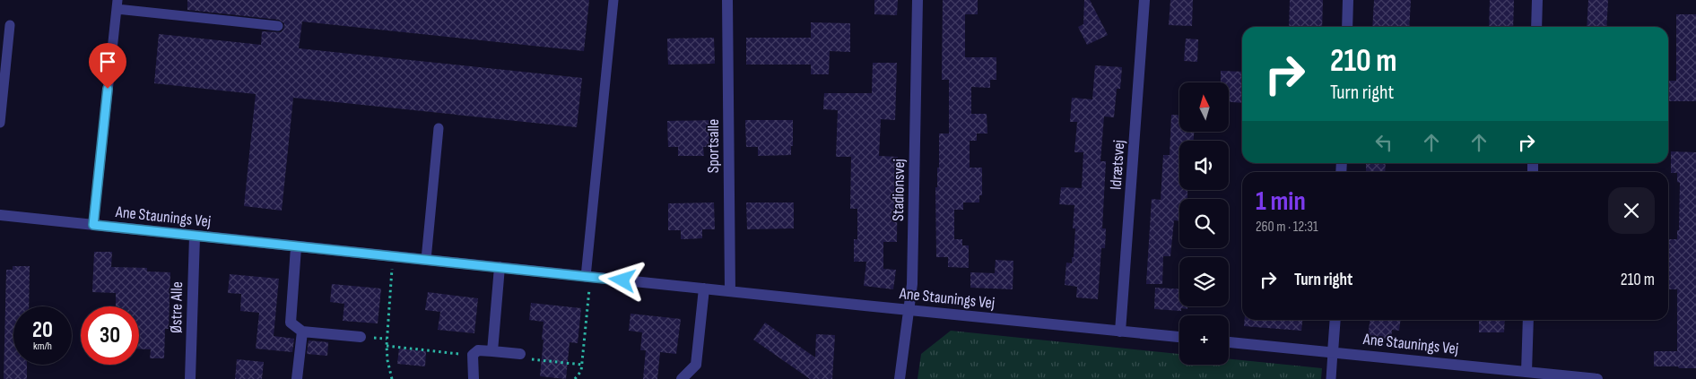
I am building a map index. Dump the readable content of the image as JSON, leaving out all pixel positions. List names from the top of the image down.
{
  "streets": {
    "street": [
      "Sportsalle",
      "Idrætsvej",
      "Stadionsvej",
      "Ane Staunings Vej",
      "Østre Alle"
    ]
  },
  "crossings": [
    ["Sportsalle", "Ane Staunings Vej"],
    ["Idrætsvej", "Ane Staunings Vej"],
    ["Stadionsvej", "Ane Staunings Vej"],
    ["Ane Staunings Vej", "Østre Alle"]
  ],
  "north": "top",
  "page": {
    "turn": ["210 m", "Turn right"],
    "map_buttons": "+",
    "heading": ["1 min", "260 m · 12:31"],
    "list": [
      {
        "name": "Turn right",
        "value": "210 m"
      }
    ],
    "speed": "20 km/h",
    "limit": "30"
  }
}
